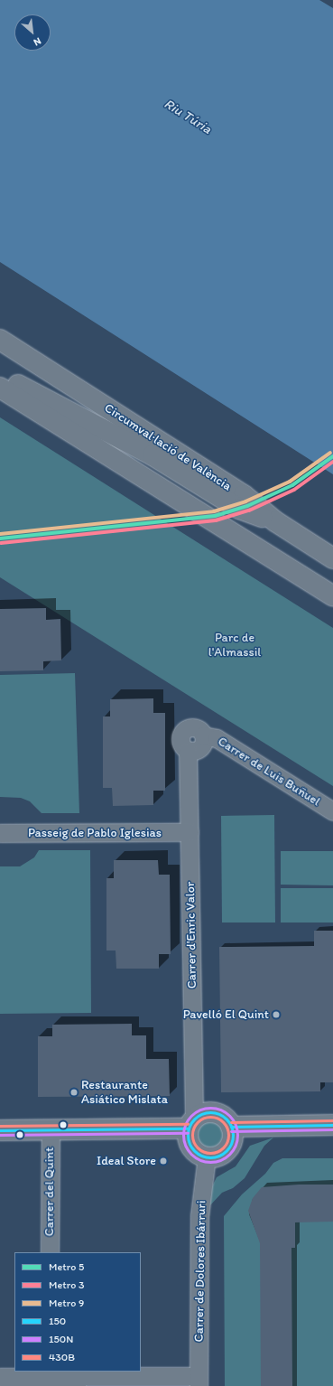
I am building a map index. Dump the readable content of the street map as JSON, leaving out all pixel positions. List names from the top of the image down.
{
  "streets": {
    "main road": ["Circumval·lació de València"],
    "street": [
      "Carrer de Luis Buñuel",
      "Passeig de Pablo Iglesias",
      "Carrer d'Enric Valor",
      "Carrer del Quint",
      "Carrer de Dolores Ibárruri"
    ]
  },
  "crossings": [
    ["Carrer de Luis Buñuel", "Carrer d'Enric Valor"],
    ["Passeig de Pablo Iglesias", "Carrer d'Enric Valor"],
    ["Carrer d'Enric Valor", "Carrer de Dolores Ibárruri"]
  ],
  "water": ["Riu Túria"],
  "parks": ["Parc de l'Almassil"],
  "places": ["Pavelló El Quint", "Restaurante Asiático Mislata", "Ideal Store"],
  "lines": [
    "metro line 9",
    "metro line 5",
    "metro line 3",
    "transit line 150N",
    "transit line 150",
    "transit line 430B"
  ],
  "legend": [
    "Metro 5",
    "Metro 3",
    "Metro 9",
    "150",
    "150N",
    "430B"
  ],
  "north": "bottom right"
}
